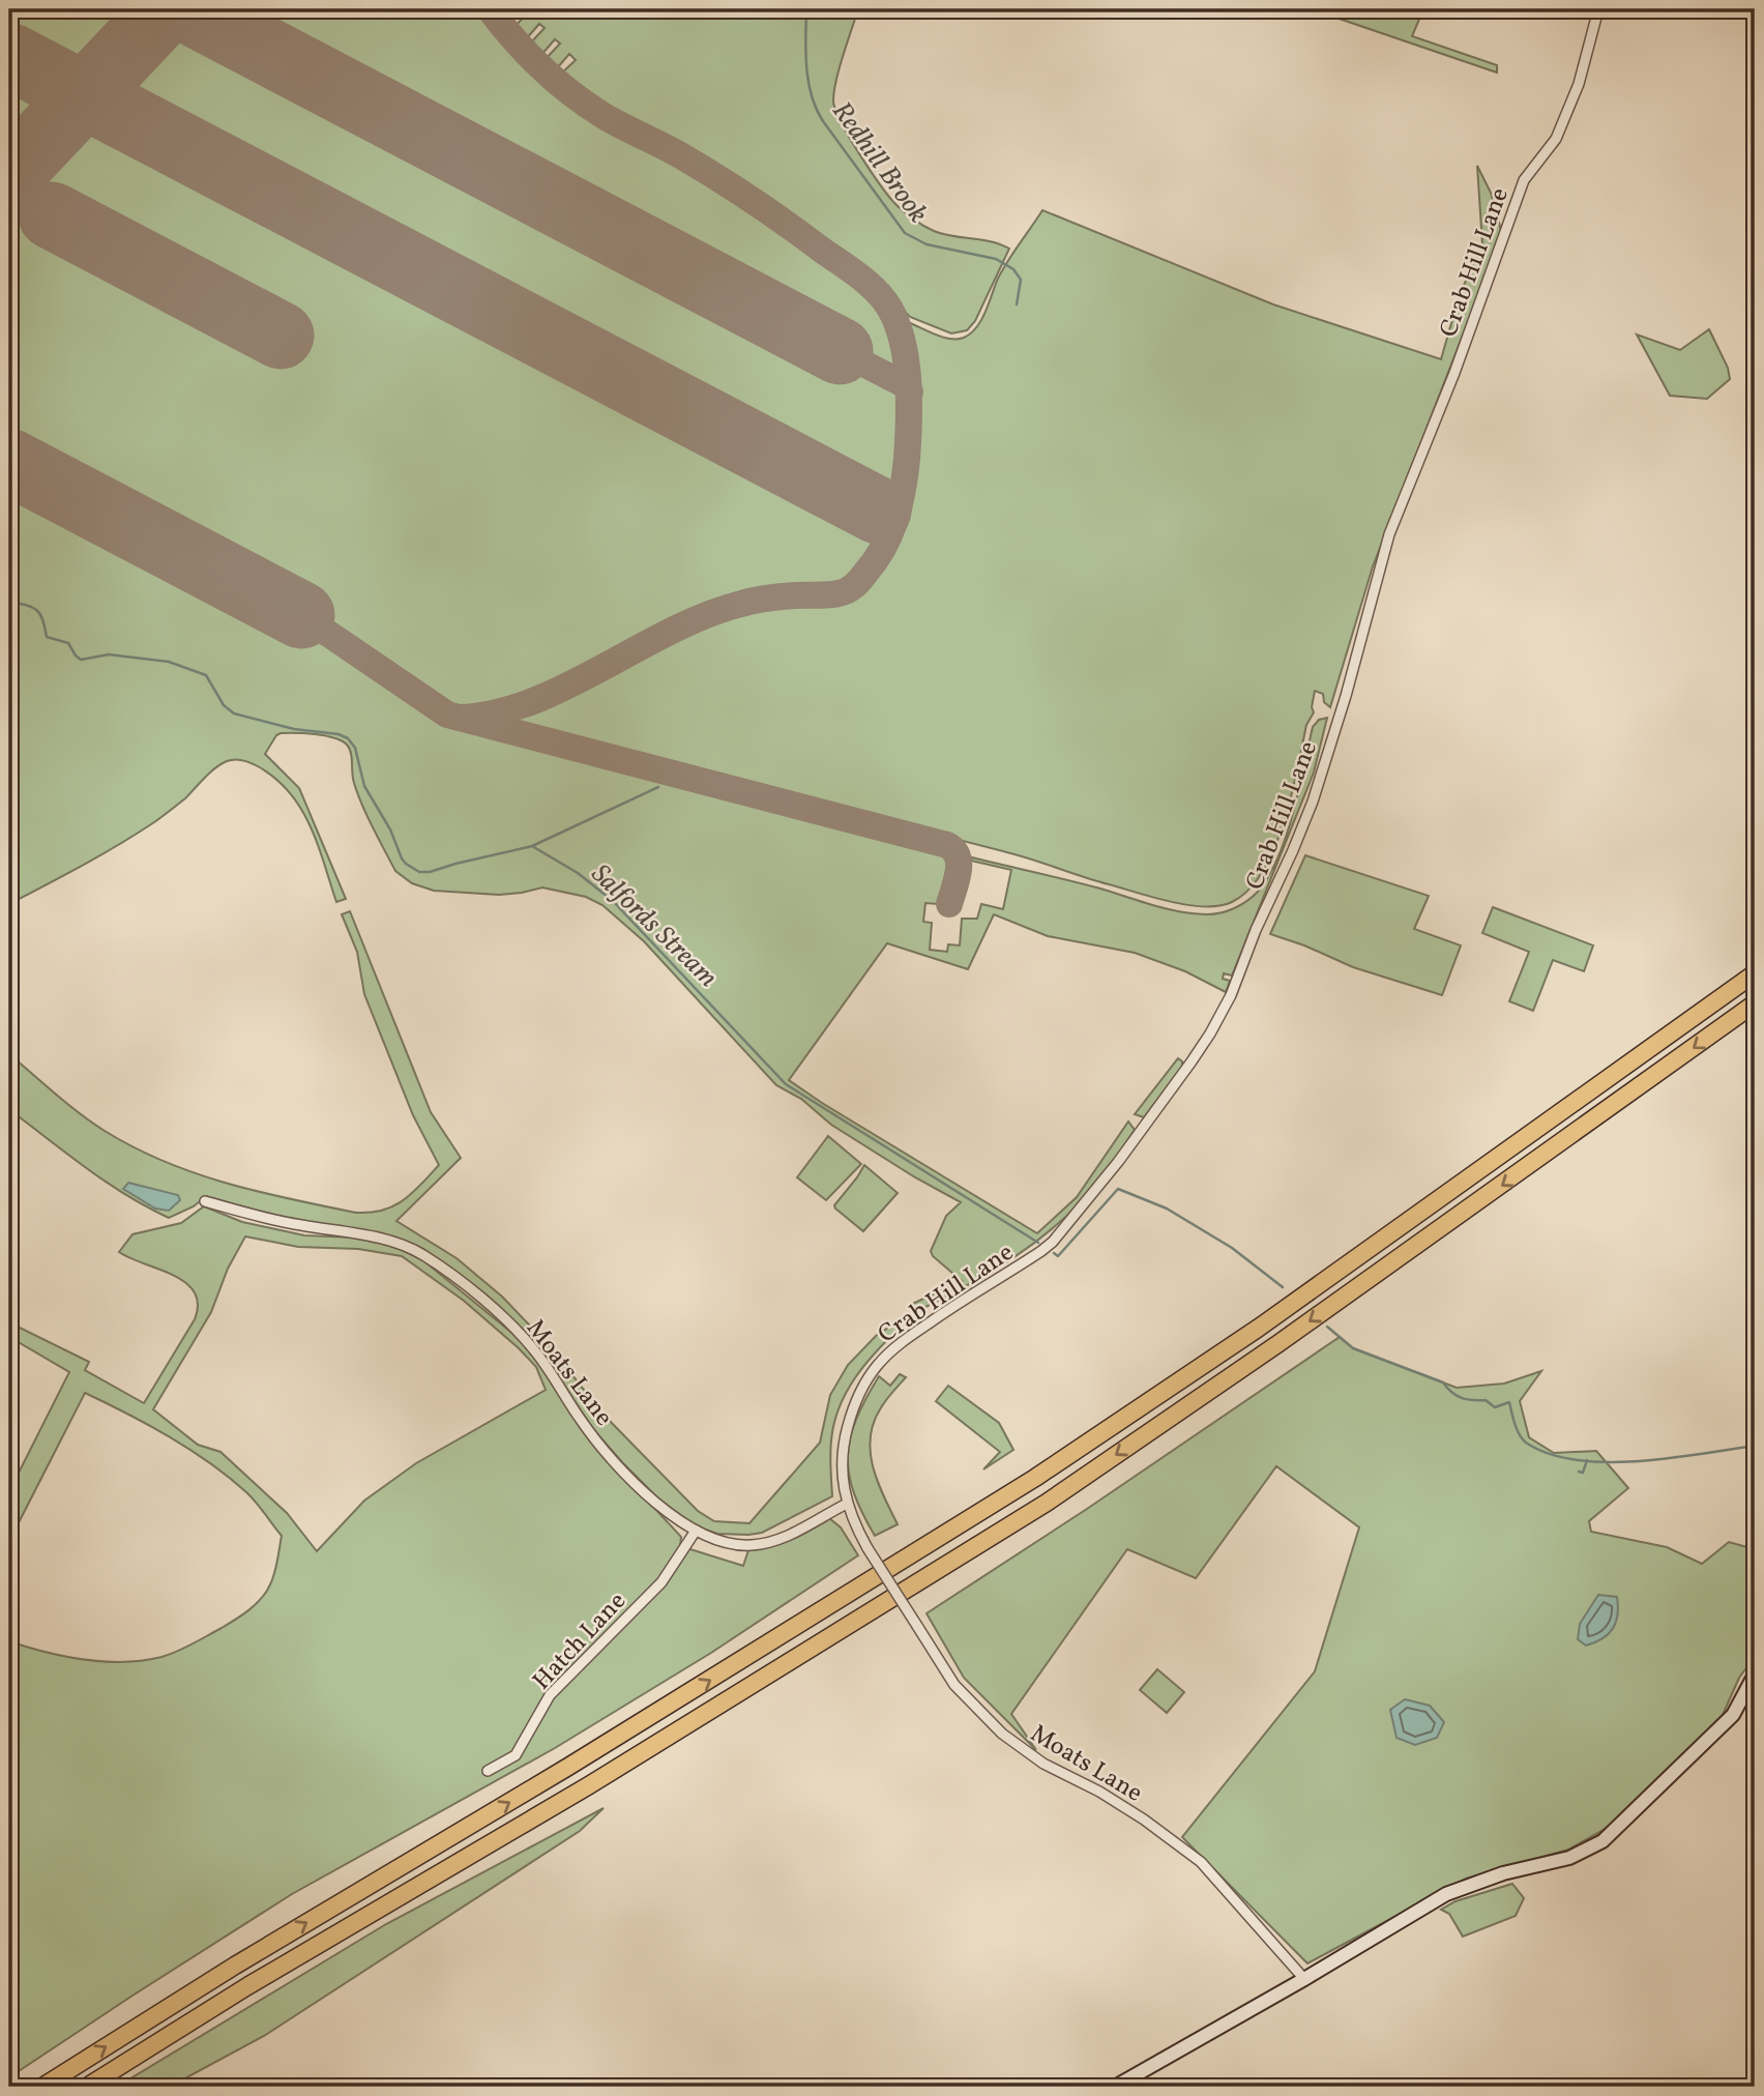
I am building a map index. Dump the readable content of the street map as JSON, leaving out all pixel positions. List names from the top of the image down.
{
  "streets": {
    "street": ["Crab Hill Lane", "Moats Lane", "Hatch Lane"]
  },
  "crossings": [
    ["Crab Hill Lane", "Moats Lane"],
    ["Moats Lane", "Hatch Lane"]
  ],
  "water": ["Redhill Brook", "Salfords Stream"]
}
